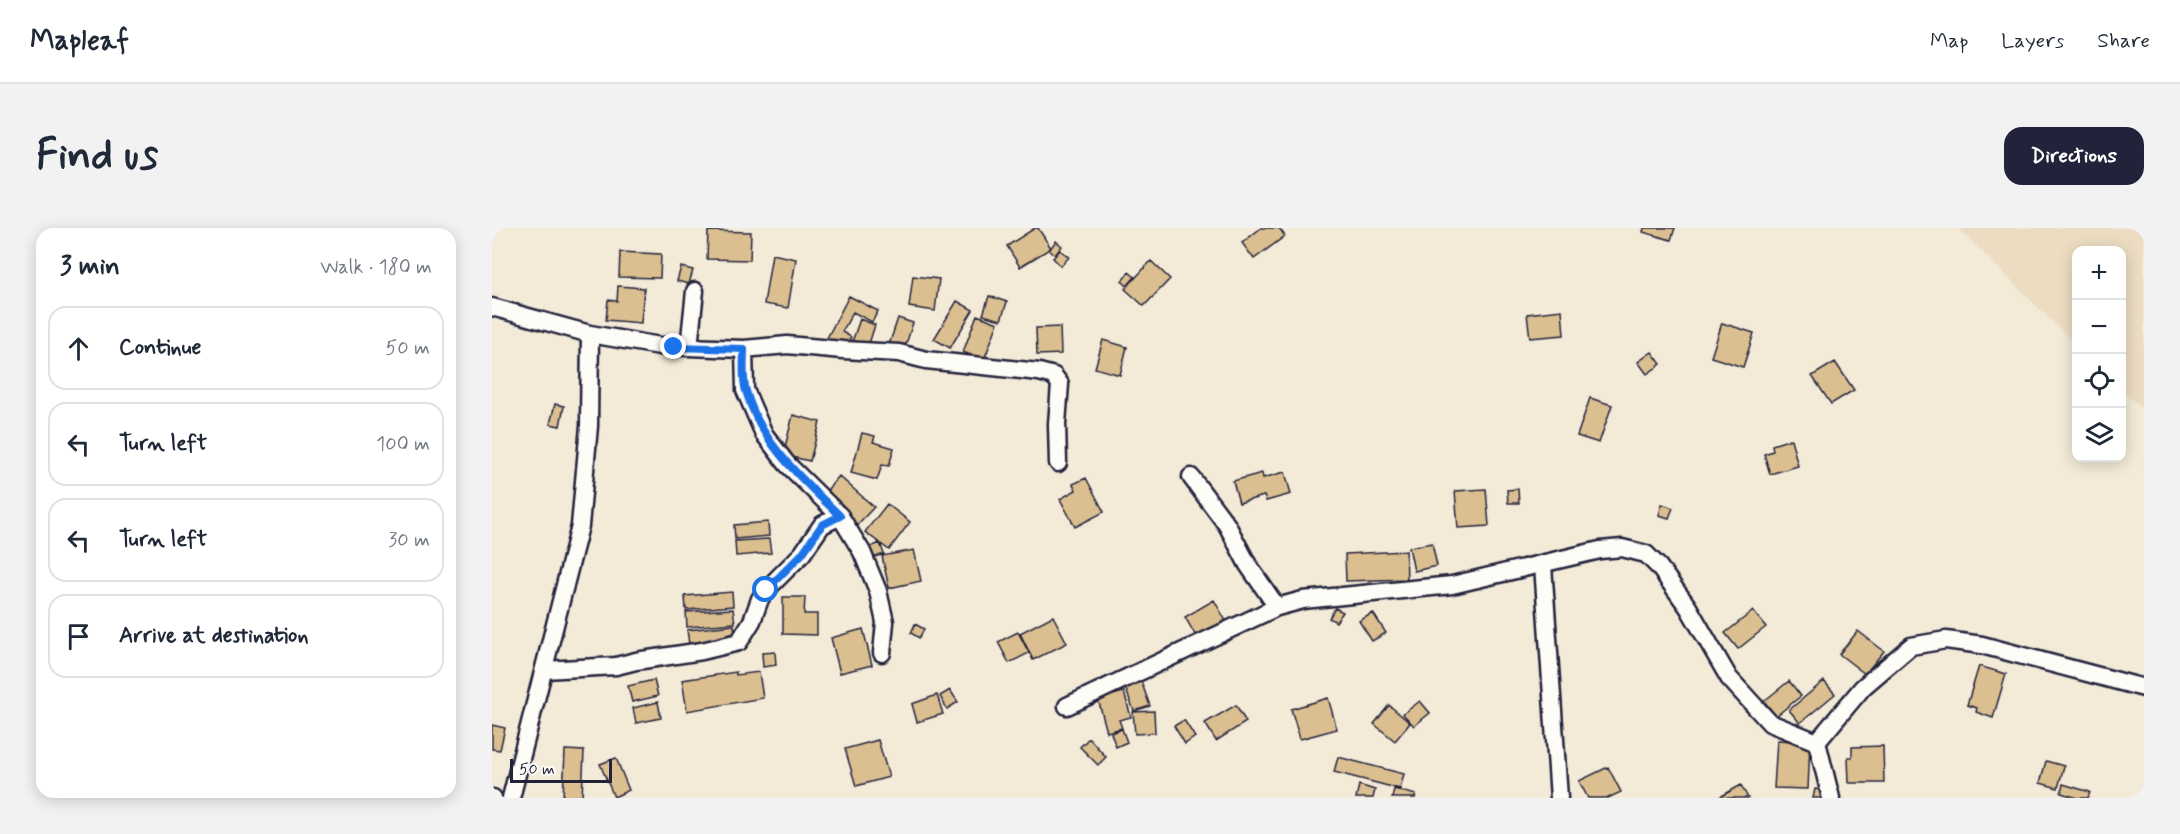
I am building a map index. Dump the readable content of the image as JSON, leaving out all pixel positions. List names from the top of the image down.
{
  "scale_bar": "50 m",
  "page": {
    "header": "Mapleaf",
    "nav": ["Map", "Layers", "Share"],
    "buttons": "Directions",
    "title": "Find us",
    "heading": ["3 min", "Walk · 180 m"],
    "map_buttons": ["+", "−"],
    "list": [
      ["Continue", "50 m"],
      ["Turn left", "100 m"],
      ["Turn left", "30 m"],
      "Arrive at destination"
    ],
    "scale": "50 m"
  }
}
